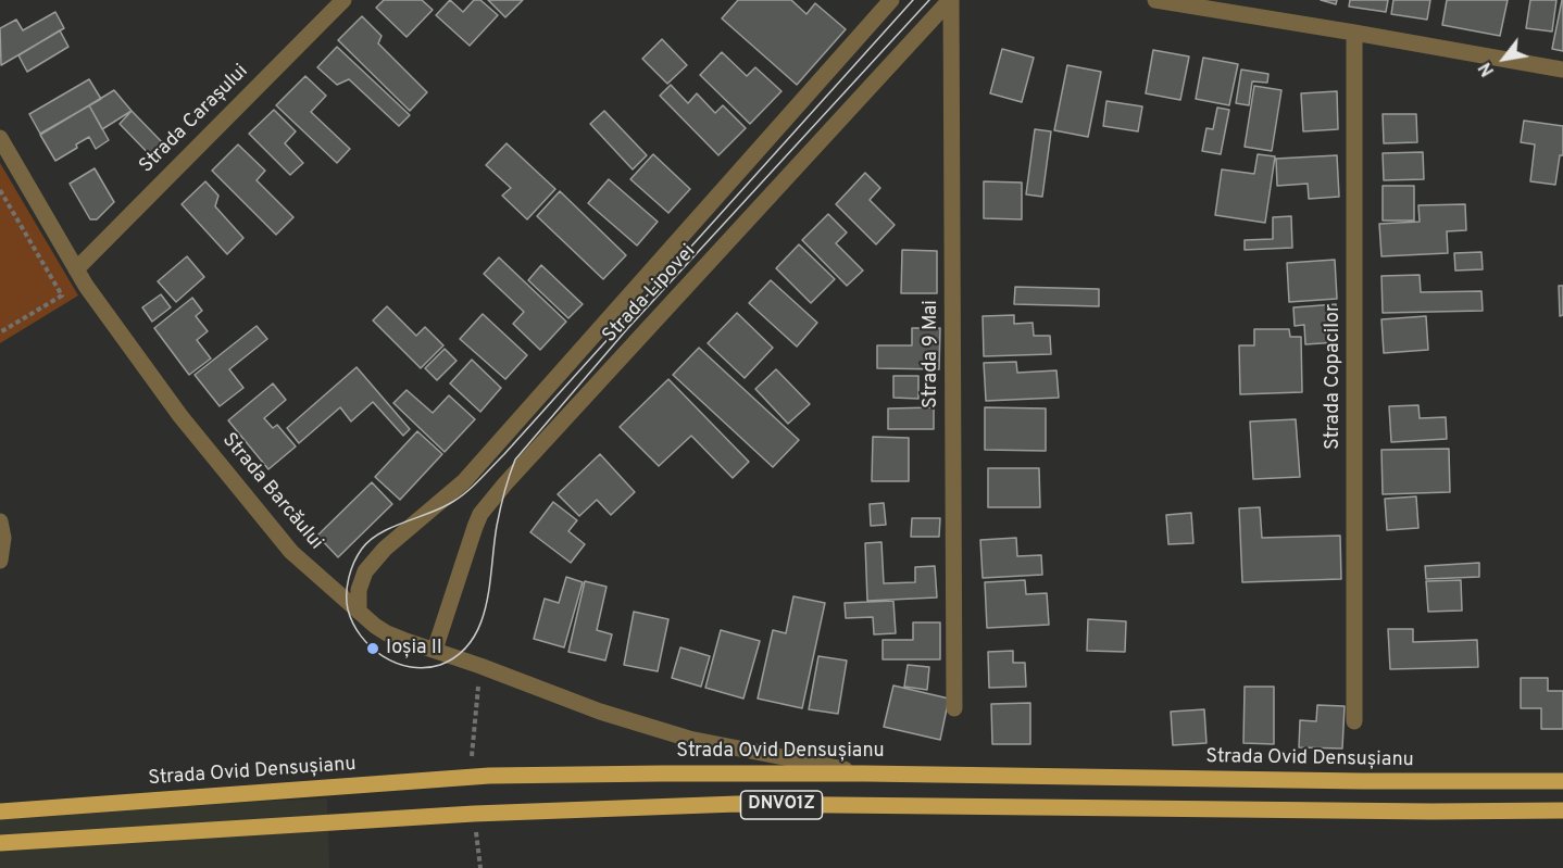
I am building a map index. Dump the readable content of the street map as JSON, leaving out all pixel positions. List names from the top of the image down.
{
  "streets": {
    "main road": ["Strada Ovid Densușianu", "DNVO1Z"],
    "street": [
      "Strada Carașului",
      "Strada Lipovei",
      "Strada 9 Mai",
      "Strada Copacilor",
      "Strada Barcăului"
    ]
  },
  "crossings": [
    ["Strada Carașului", "Strada Barcăului"],
    ["Strada Lipovei", "Strada 9 Mai"],
    ["Strada Lipovei", "Strada Barcăului"],
    ["Strada Barcăului", "Strada Ovid Densușianu"]
  ],
  "places": ["Ioșia II"],
  "north": "bottom left"
}
